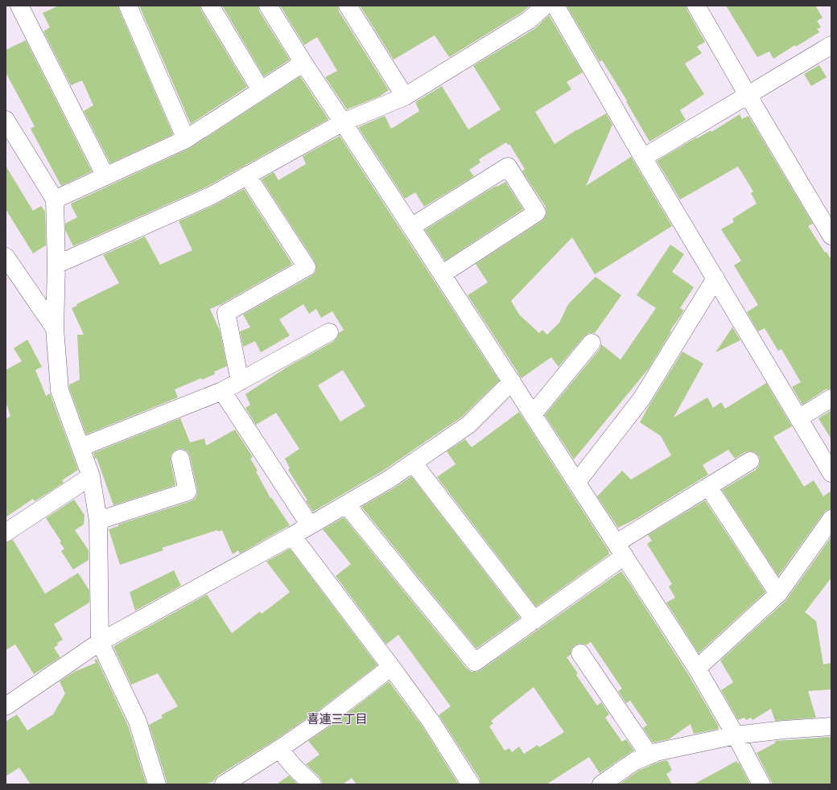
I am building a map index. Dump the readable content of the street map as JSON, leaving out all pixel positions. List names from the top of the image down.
{
  "districts": ["喜連三丁目"]
}
